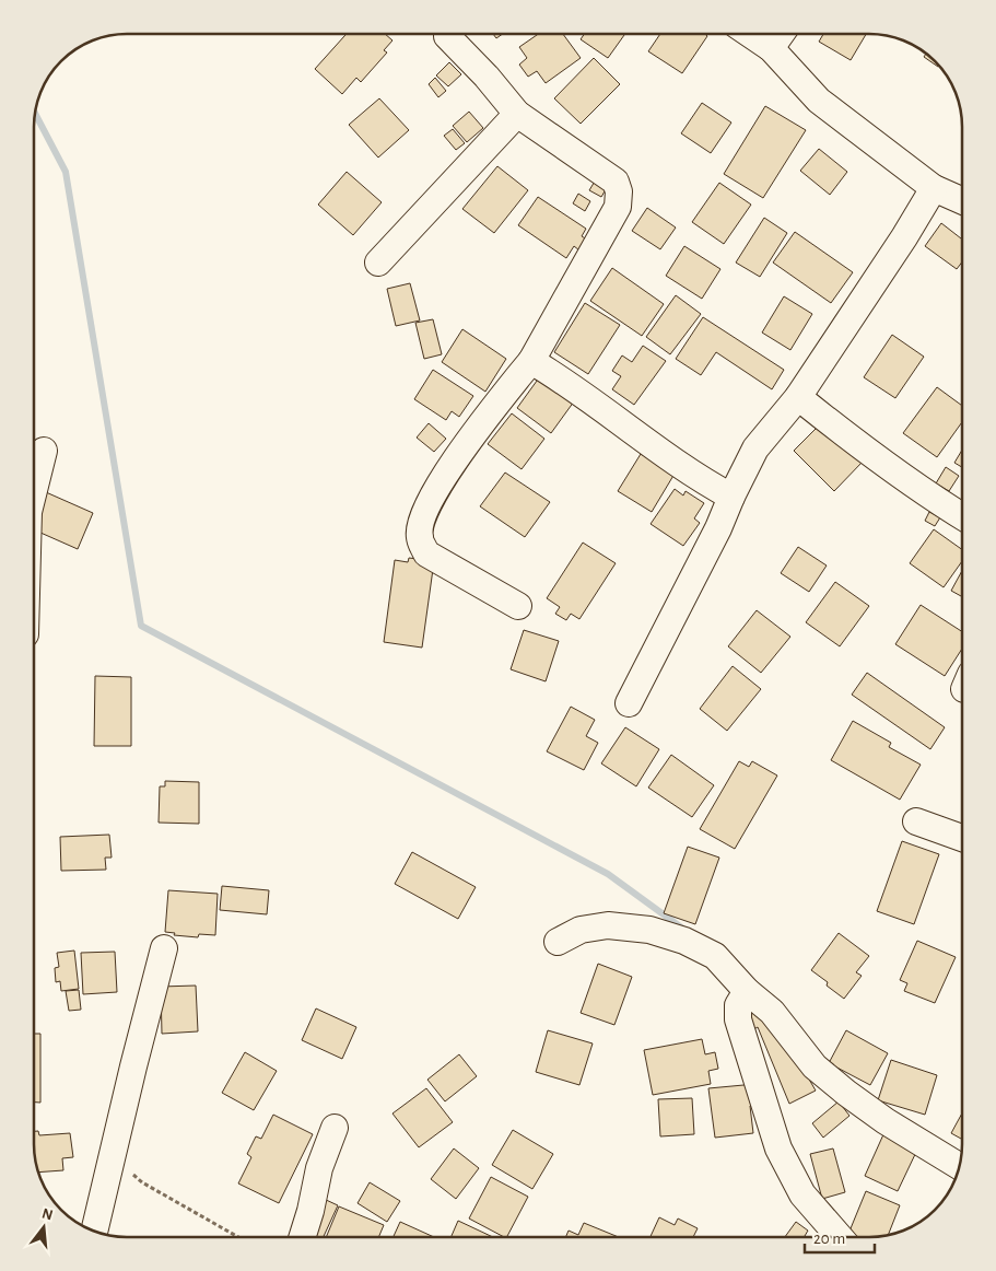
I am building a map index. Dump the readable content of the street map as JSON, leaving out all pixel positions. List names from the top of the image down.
{
  "scale_bar": "20 m",
  "north": "top"
}
